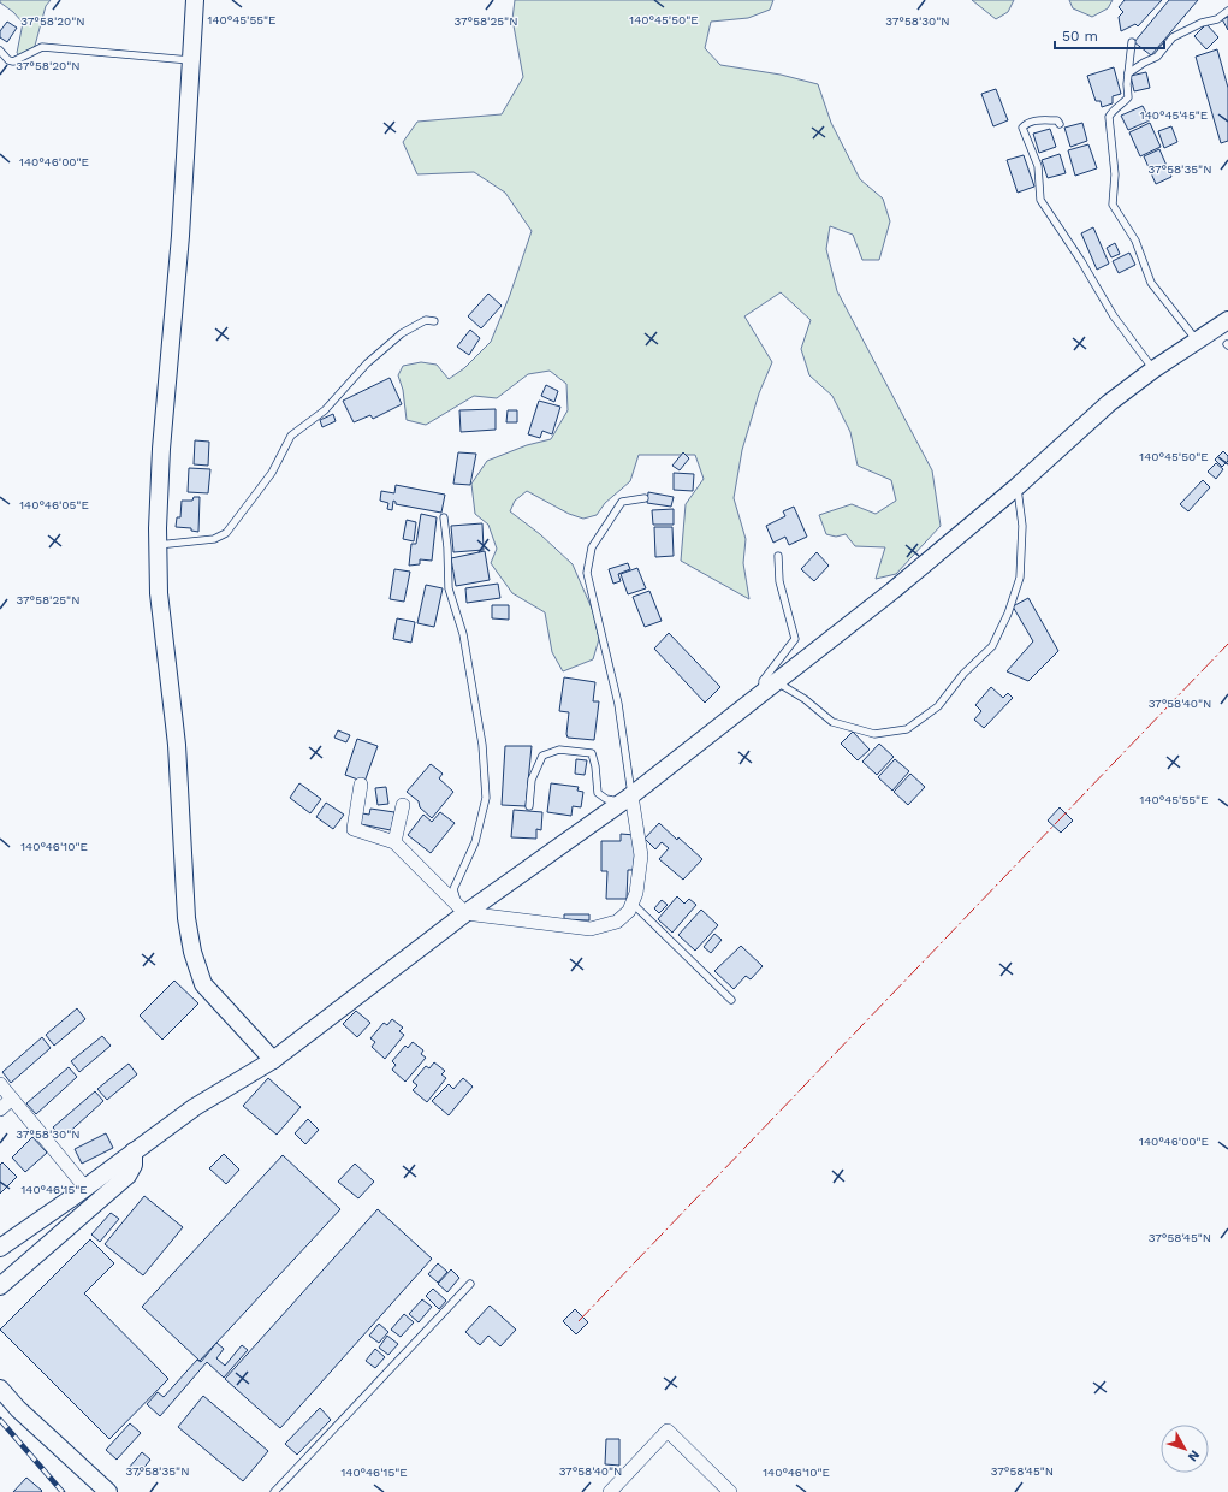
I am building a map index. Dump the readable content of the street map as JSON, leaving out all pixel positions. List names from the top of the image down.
{
  "scale_bar": "50 m",
  "north": "bottom right",
  "coordinates": [
    "140°45'55\"E",
    "140°45'50\"E",
    "37°58'30\"N",
    "37°58'20\"N",
    "37°58'25\"N",
    "140°45'45\"E",
    "140°46'00\"E",
    "37°58'35\"N",
    "140°46'05\"E",
    "37°58'40\"N",
    "140°46'10\"E",
    "140°46'15\"E",
    "37°58'45\"N"
  ]
}
